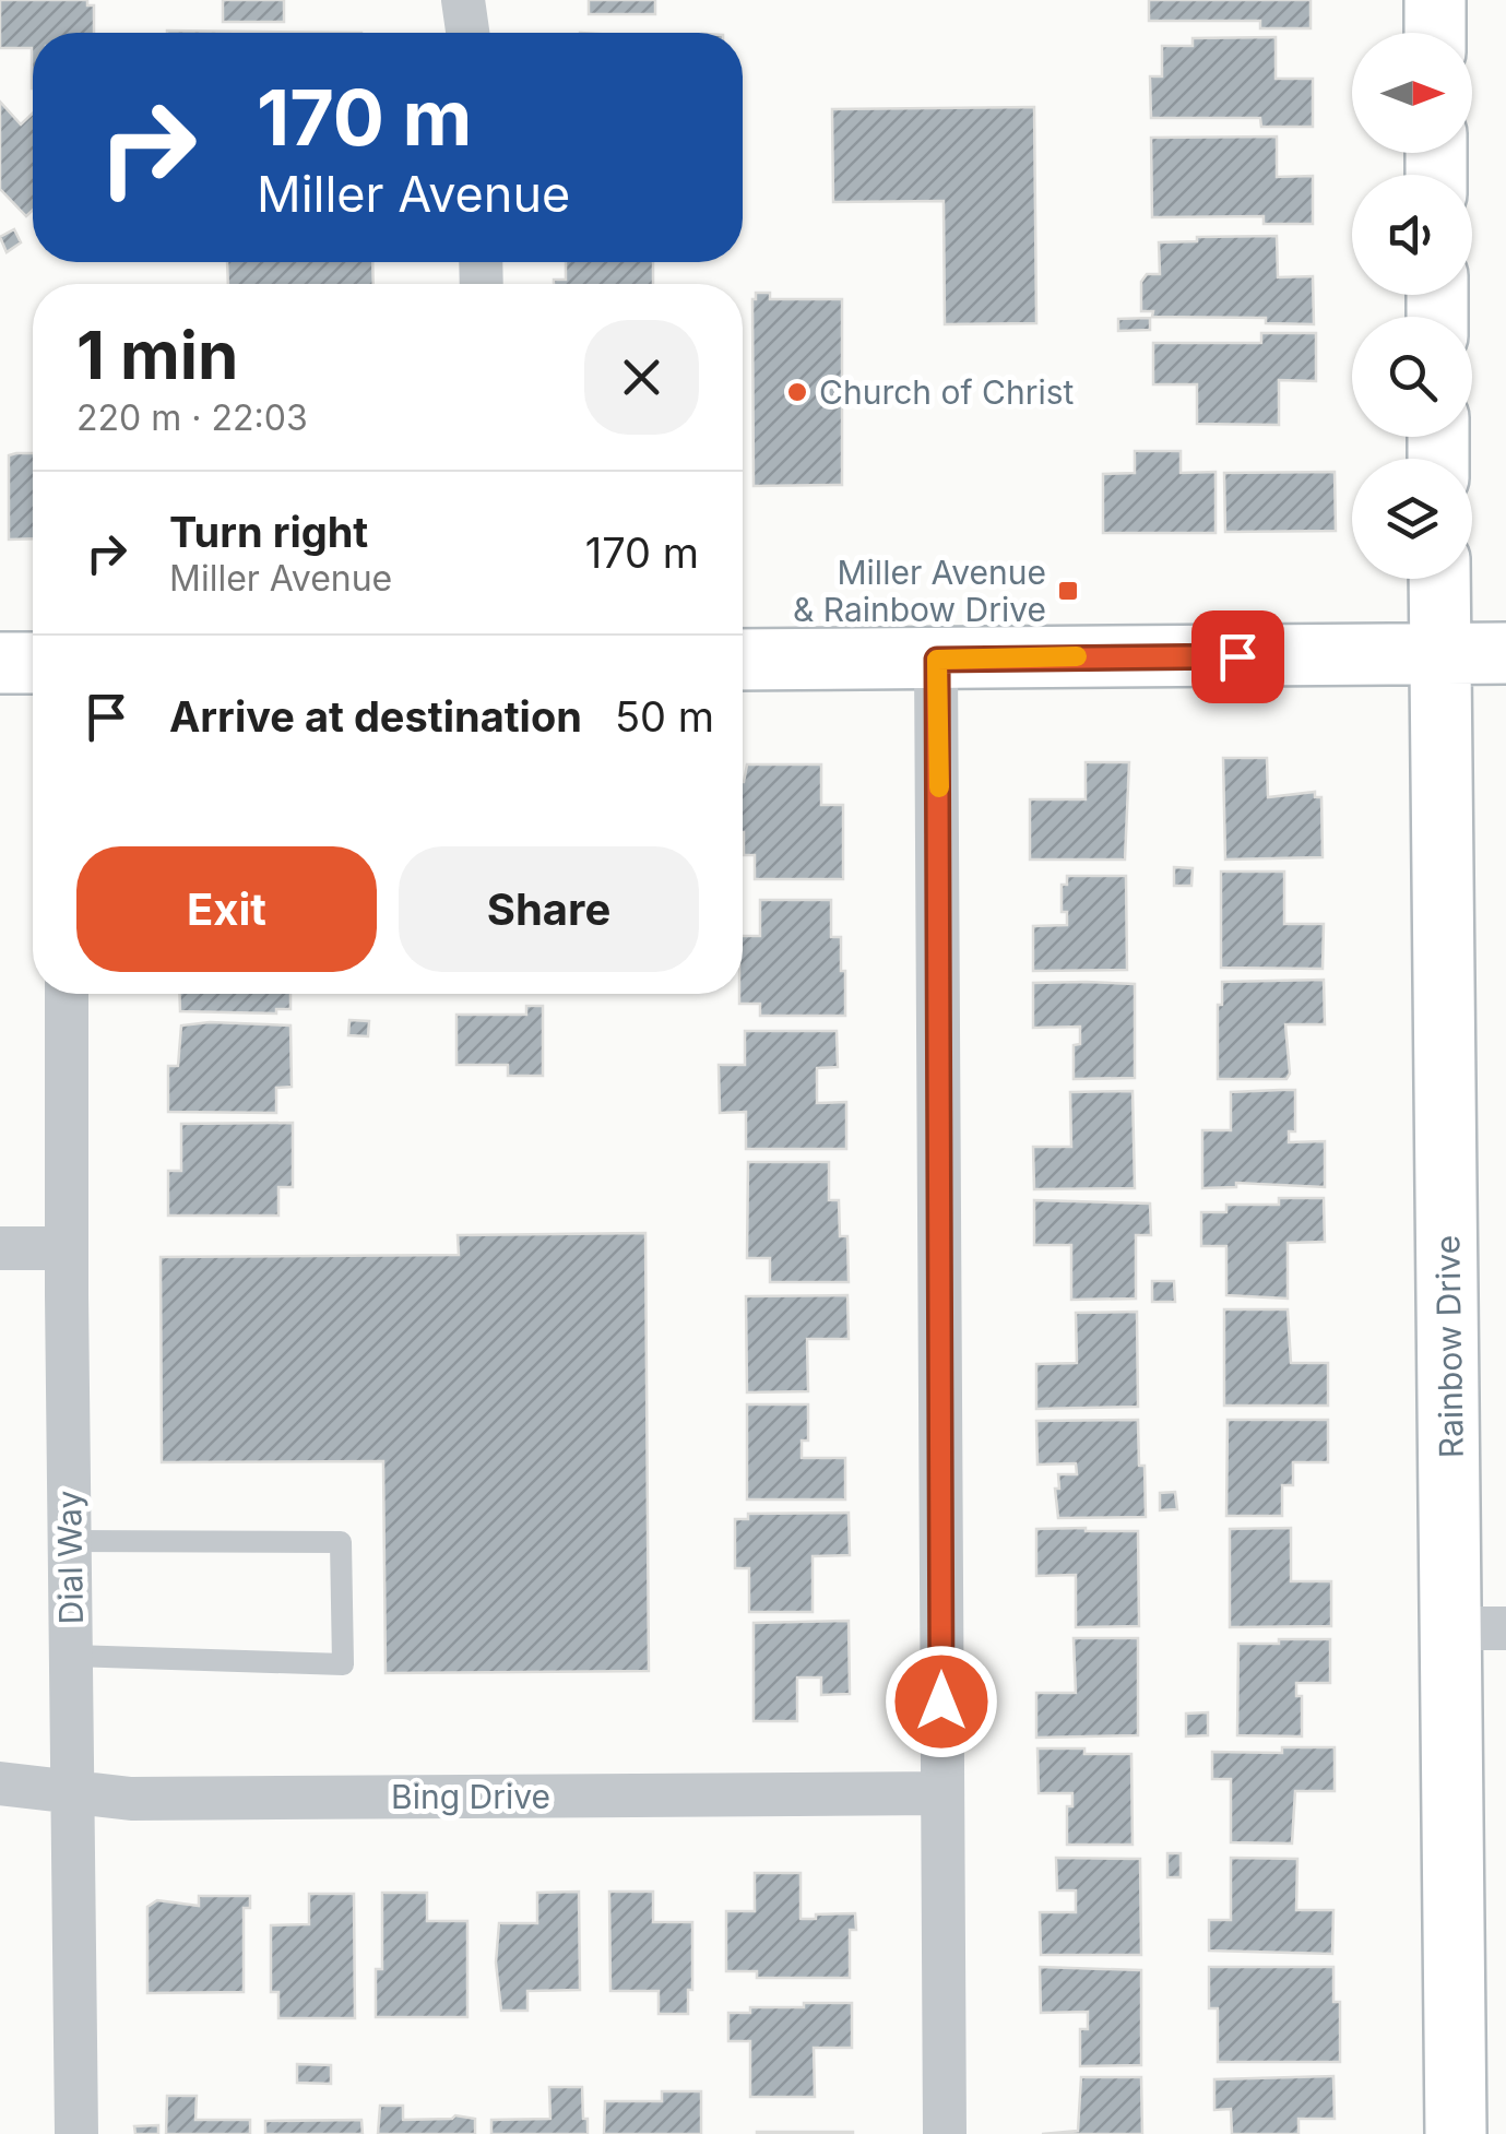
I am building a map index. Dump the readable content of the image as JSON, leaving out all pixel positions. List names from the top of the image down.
{
  "streets": {
    "street": ["Rainbow Drive", "Dial Way", "Bing Drive"]
  },
  "crossings": [
    ["Dial Way", "Bing Drive"]
  ],
  "places": {
    "other": ["Church of Christ"],
    "transit": ["Miller Avenue & Rainbow Drive"]
  },
  "north": "right",
  "page": {
    "turn": ["170 m", "Miller Avenue"],
    "heading": ["1 min", "220 m · 22:03"],
    "list": [
      {
        "name": "Turn right",
        "note": "Miller Avenue",
        "value": "170 m"
      },
      {
        "name": "Arrive at destination",
        "value": "50 m"
      }
    ],
    "buttons": ["Exit", "Share"]
  }
}
